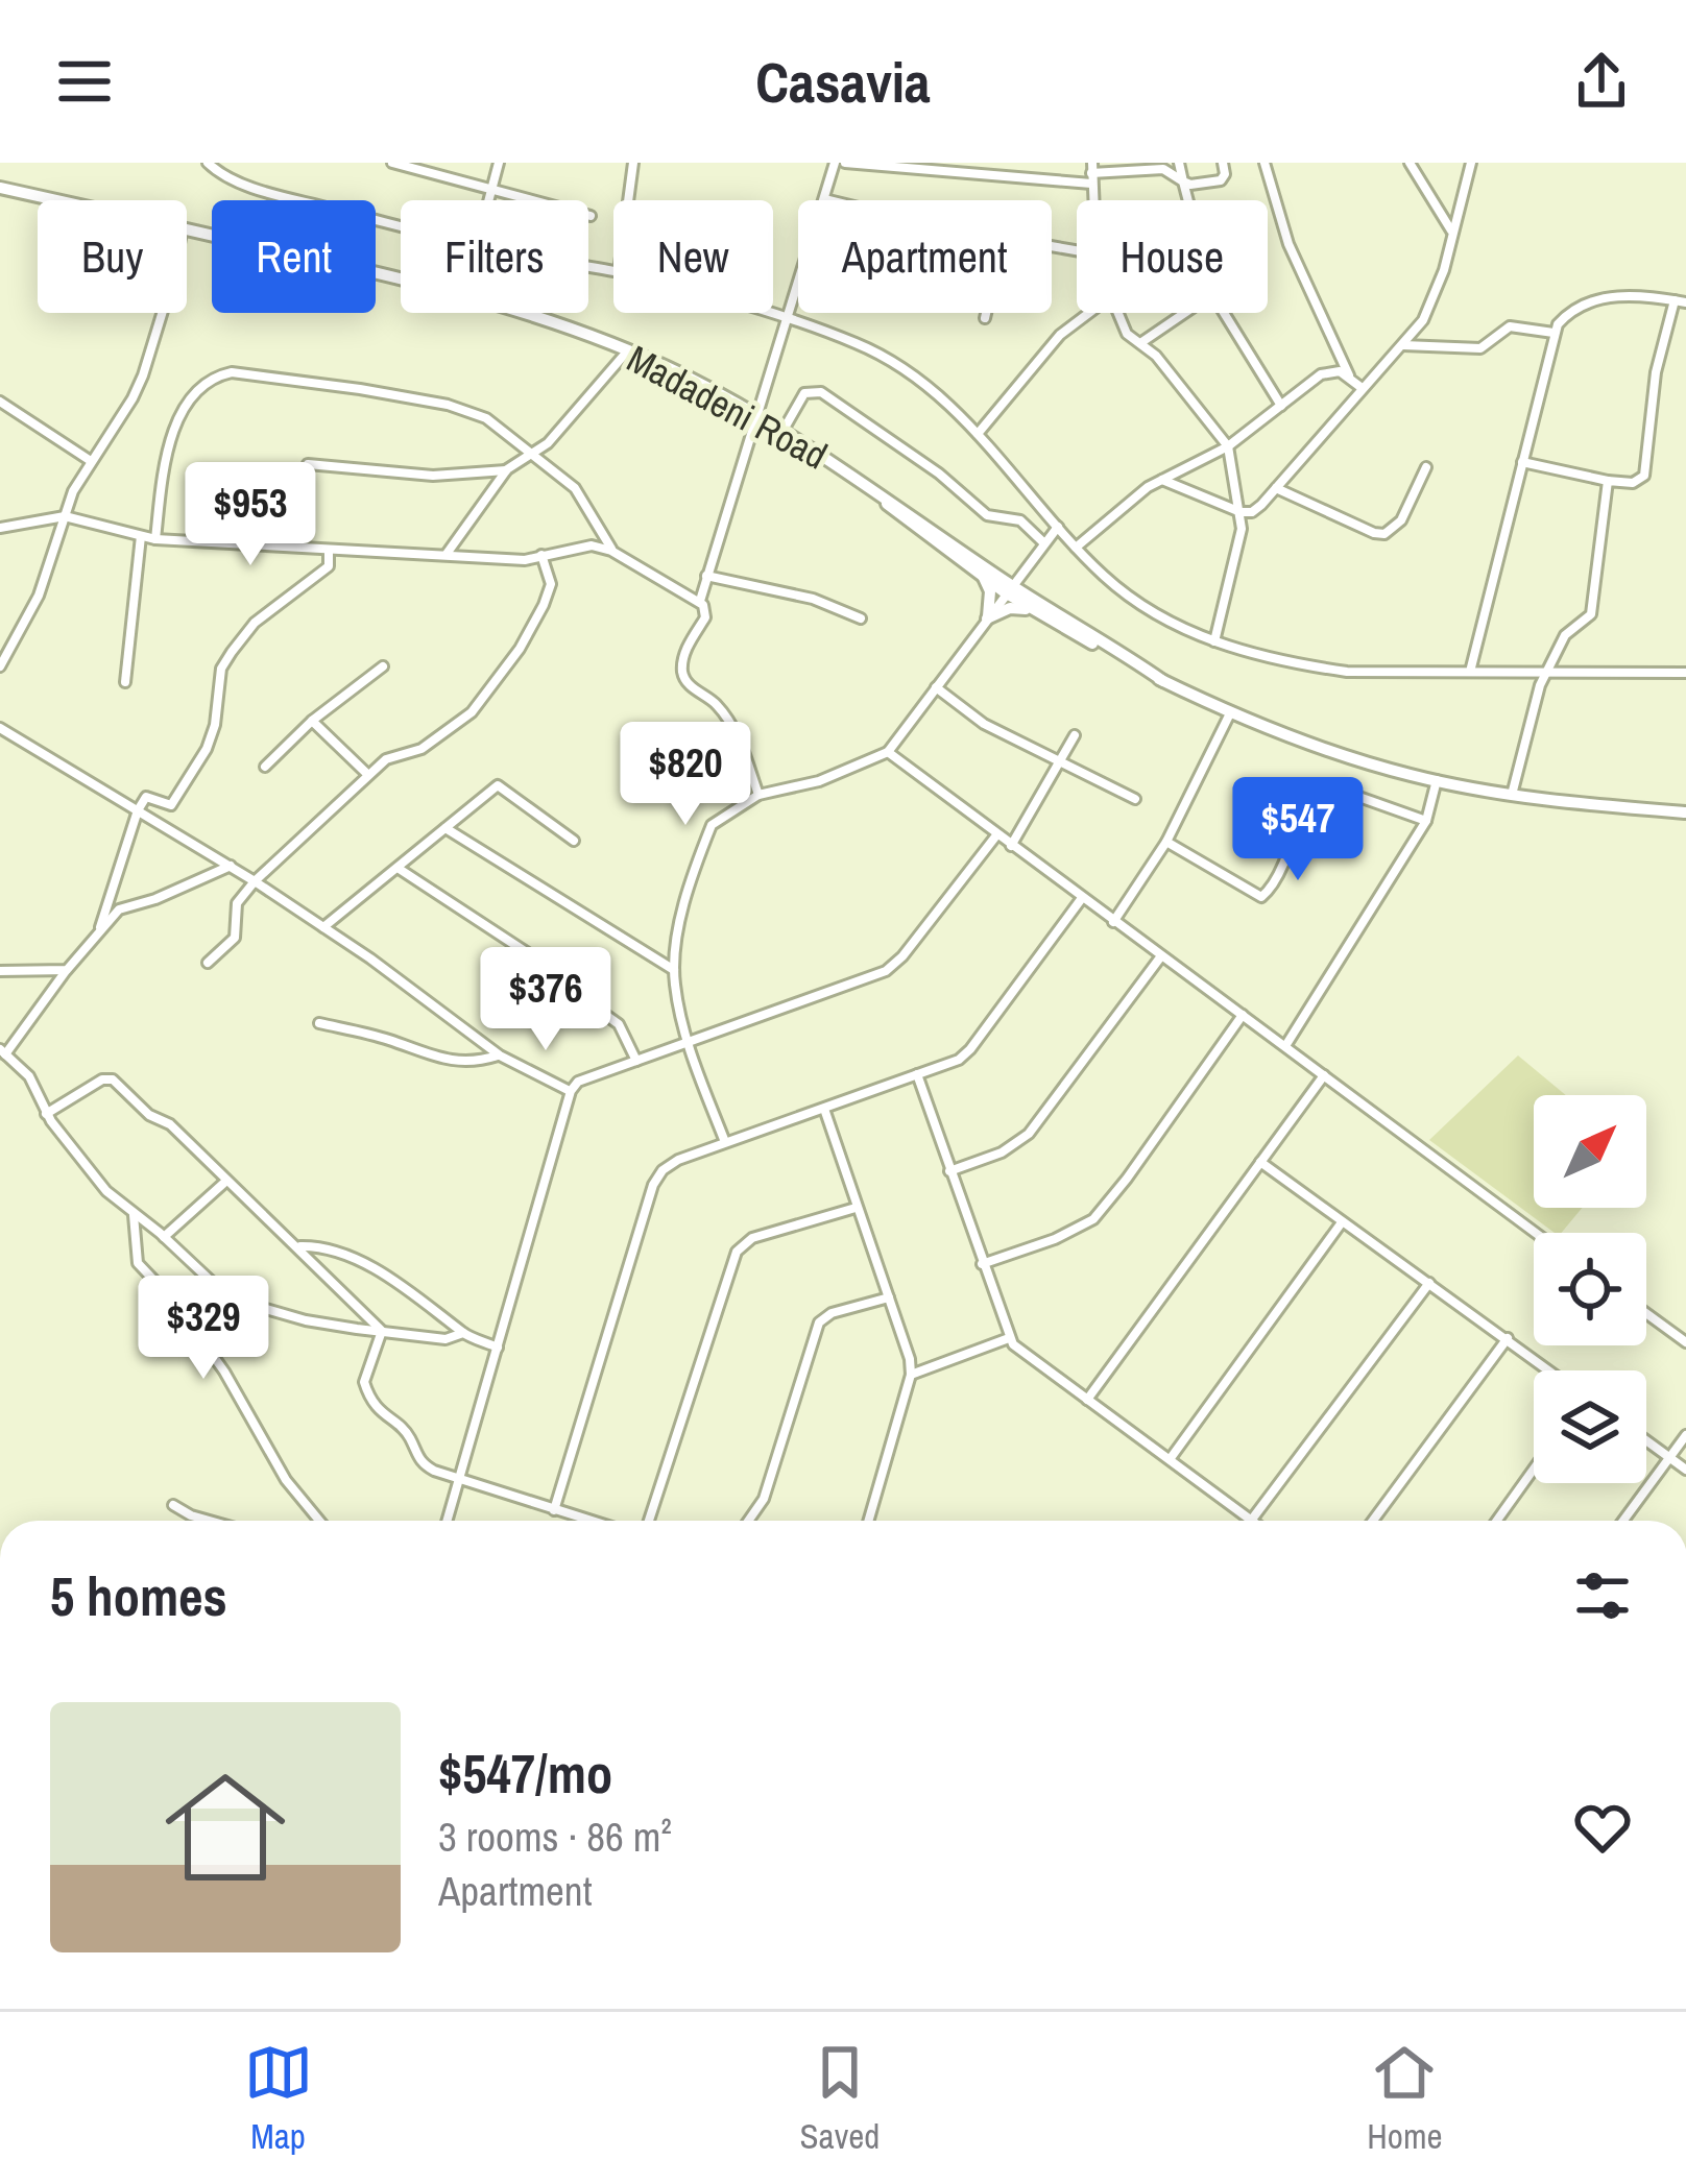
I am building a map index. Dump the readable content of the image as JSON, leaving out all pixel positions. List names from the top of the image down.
{
  "streets": {
    "street": ["Madadeni Road"]
  },
  "north": "top right",
  "page": {
    "header": "Casavia",
    "chip": [
      "Buy",
      "Rent",
      "Filters",
      "New",
      "Apartment",
      "House"
    ],
    "price": [
      "$953",
      "$820",
      "$547",
      "$376",
      "$329"
    ],
    "heading": "5 homes",
    "list": [
      {
        "name": "$547/mo",
        "note": "3 rooms · 86 m² · Apartment"
      }
    ],
    "tabs": ["Map", "Saved", "Home"]
  }
}
